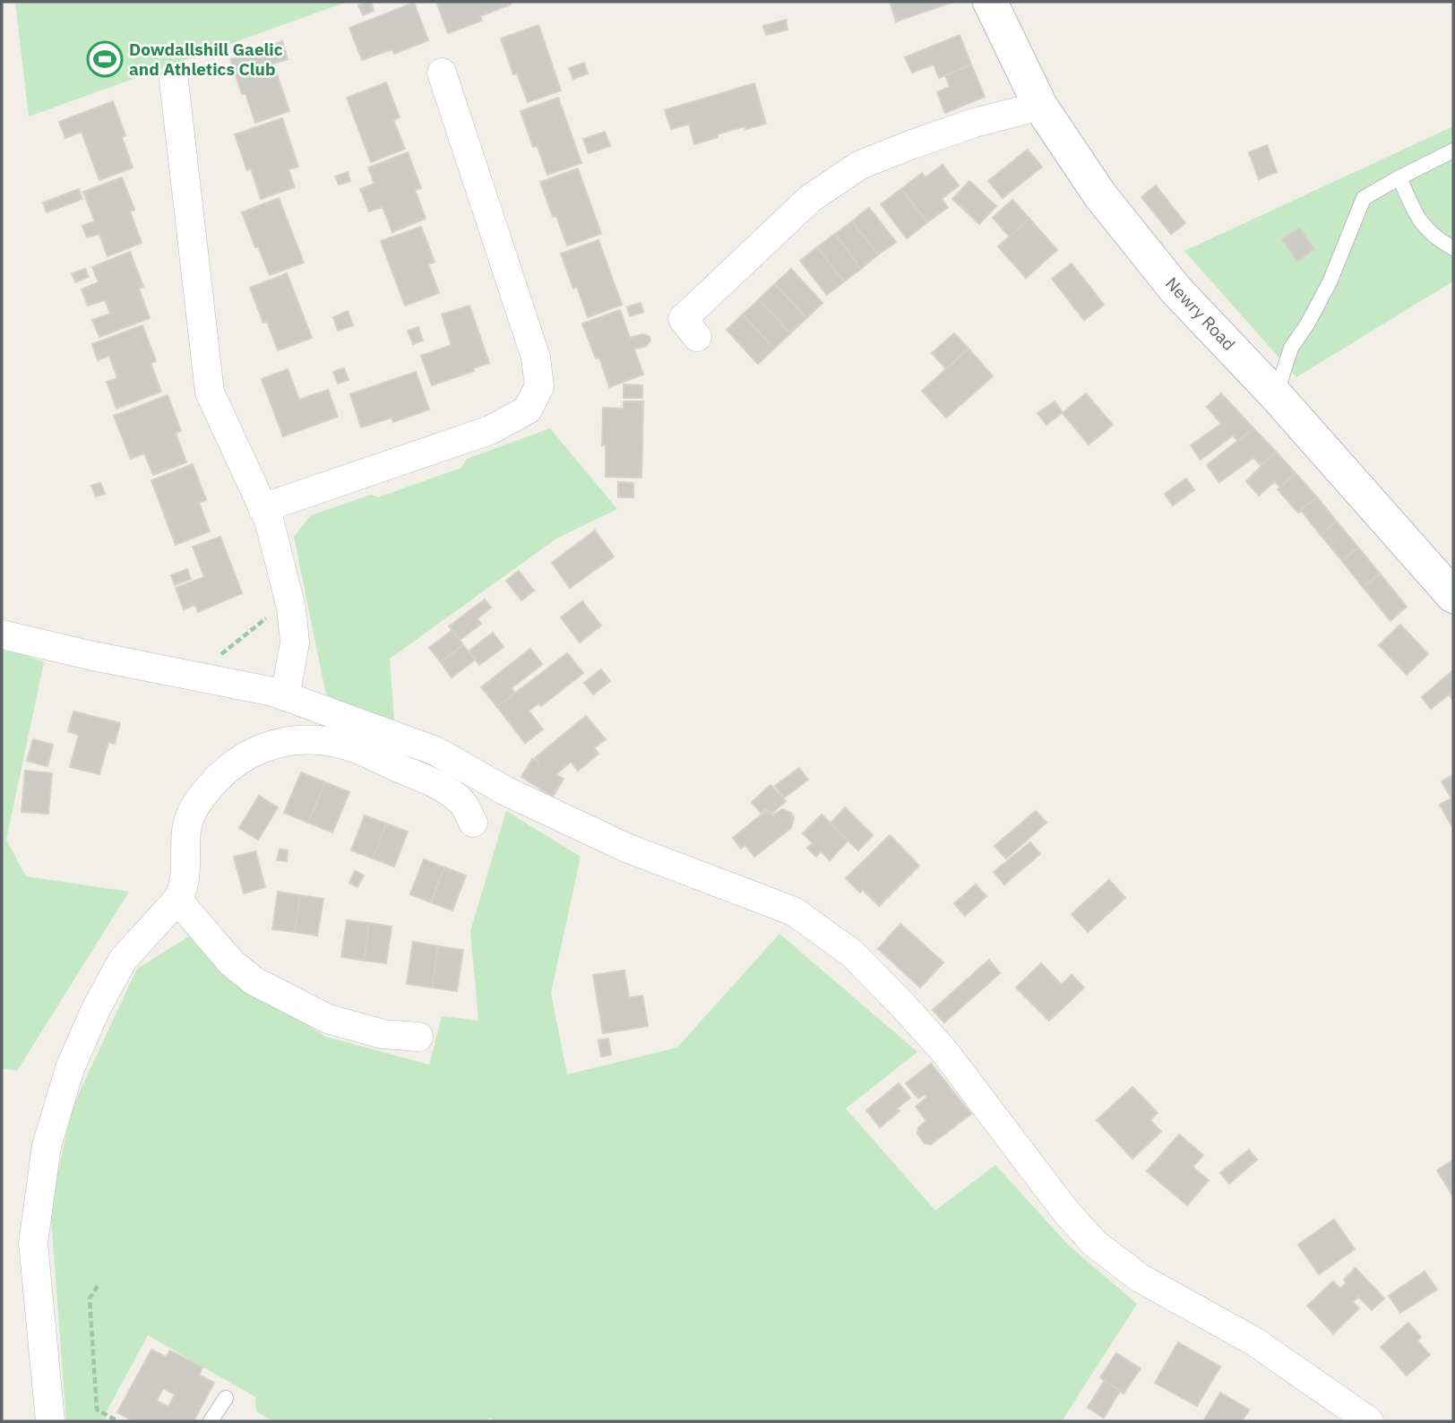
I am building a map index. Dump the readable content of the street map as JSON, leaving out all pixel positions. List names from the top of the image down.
{
  "streets": {
    "main road": ["Newry Road"]
  },
  "places": {
    "sports": ["Dowdallshill Gaelic and Athletics Club"]
  }
}
